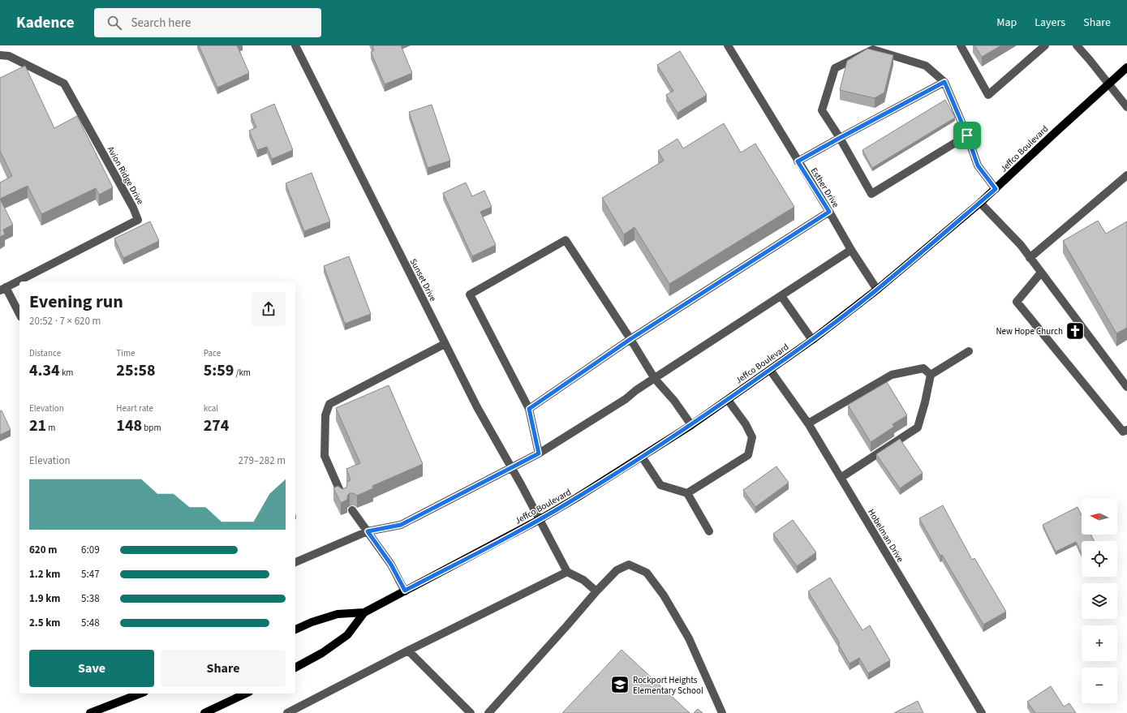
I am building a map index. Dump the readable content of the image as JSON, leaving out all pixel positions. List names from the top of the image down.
{
  "streets": {
    "main road": ["Jeffco Boulevard"],
    "street": [
      "Avion Ridge Drive",
      "Esther Drive",
      "Sunset Drive",
      "Hobelman Drive"
    ]
  },
  "crossings": [
    ["Jeffco Boulevard", "Esther Drive"],
    ["Jeffco Boulevard", "Sunset Drive"],
    ["Jeffco Boulevard", "Hobelman Drive"]
  ],
  "places": {
    "church": ["New Hope Church"],
    "school or university": ["Rockport Heights Elementary School"]
  },
  "north": "left",
  "page": {
    "header": "Kadence",
    "search": "Search here",
    "nav": ["Map", "Layers", "Share"],
    "heading": ["Evening run", "20:52 · 7 × 620 m"],
    "stats": [
      ["Distance", "4.34 km"],
      ["Time", "25:58"],
      ["Pace", "5:59 /km"],
      ["Elevation", "21 m"],
      ["Heart rate", "148 bpm"],
      ["kcal", "274"]
    ],
    "chart": ["Elevation", "279–282 m"],
    "map_buttons": ["+", "−"],
    "list": [
      {
        "name": "620 m",
        "note": "6:09"
      },
      {
        "name": "1.2 km",
        "note": "5:47"
      },
      {
        "name": "1.9 km",
        "note": "5:38"
      },
      {
        "name": "2.5 km",
        "note": "5:48"
      }
    ],
    "buttons": ["Save", "Share"]
  }
}
